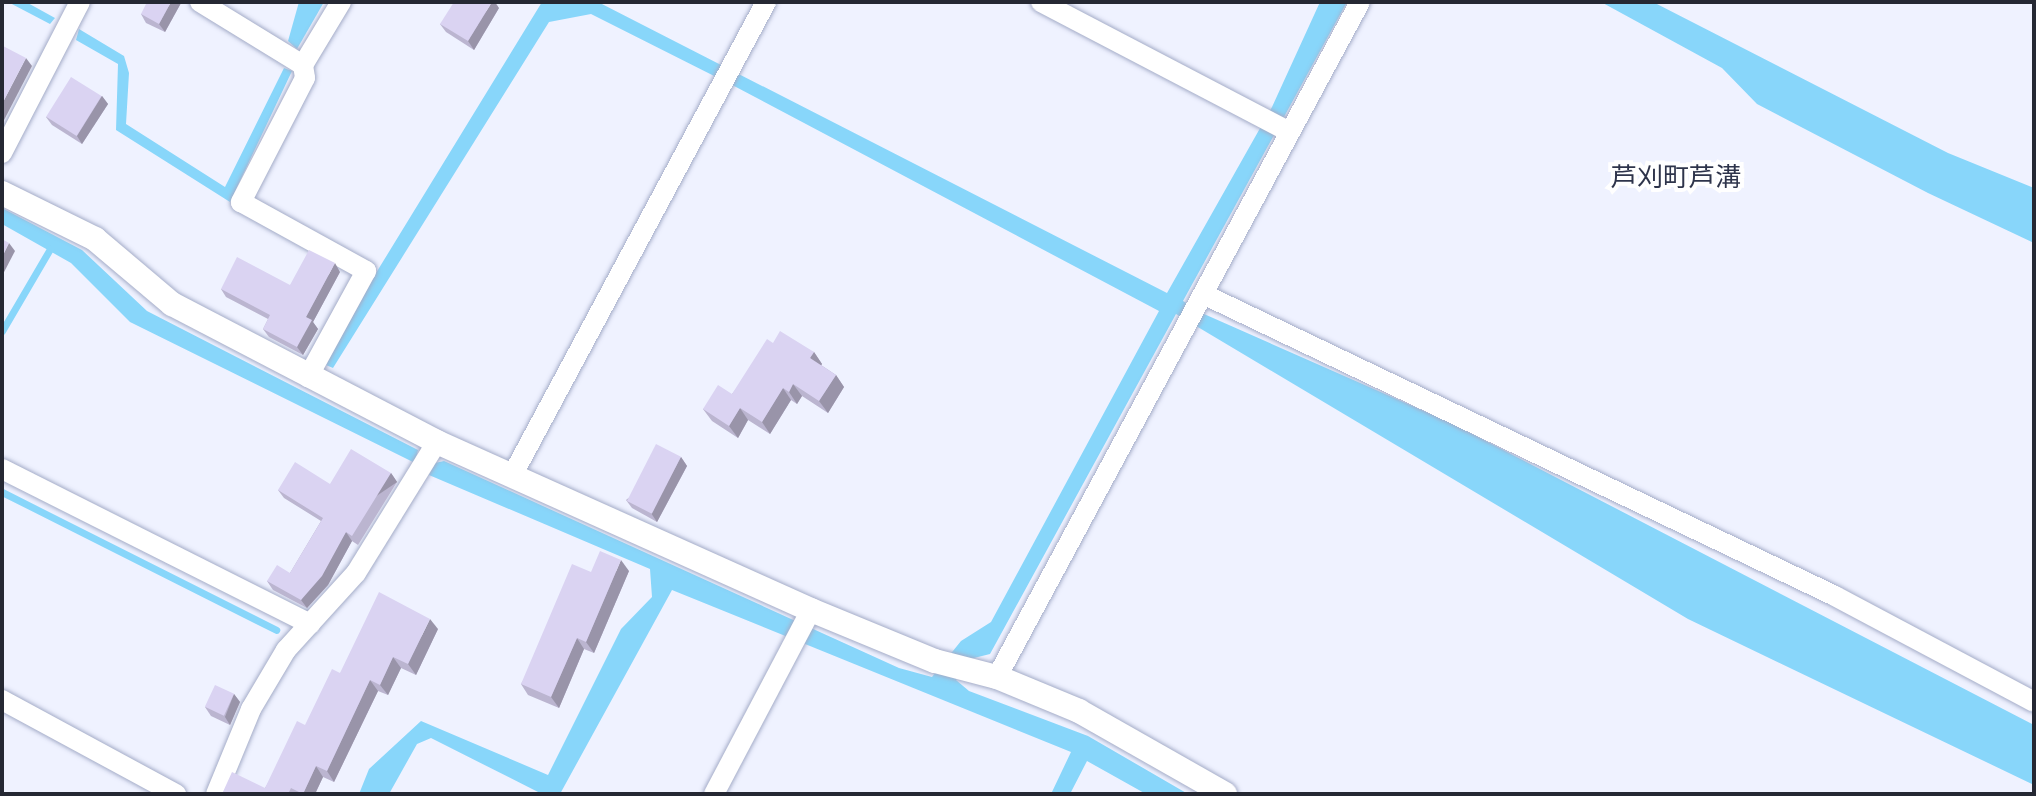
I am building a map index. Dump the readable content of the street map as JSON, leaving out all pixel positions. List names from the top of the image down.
{
  "districts": ["芦刈町芦溝"]
}
